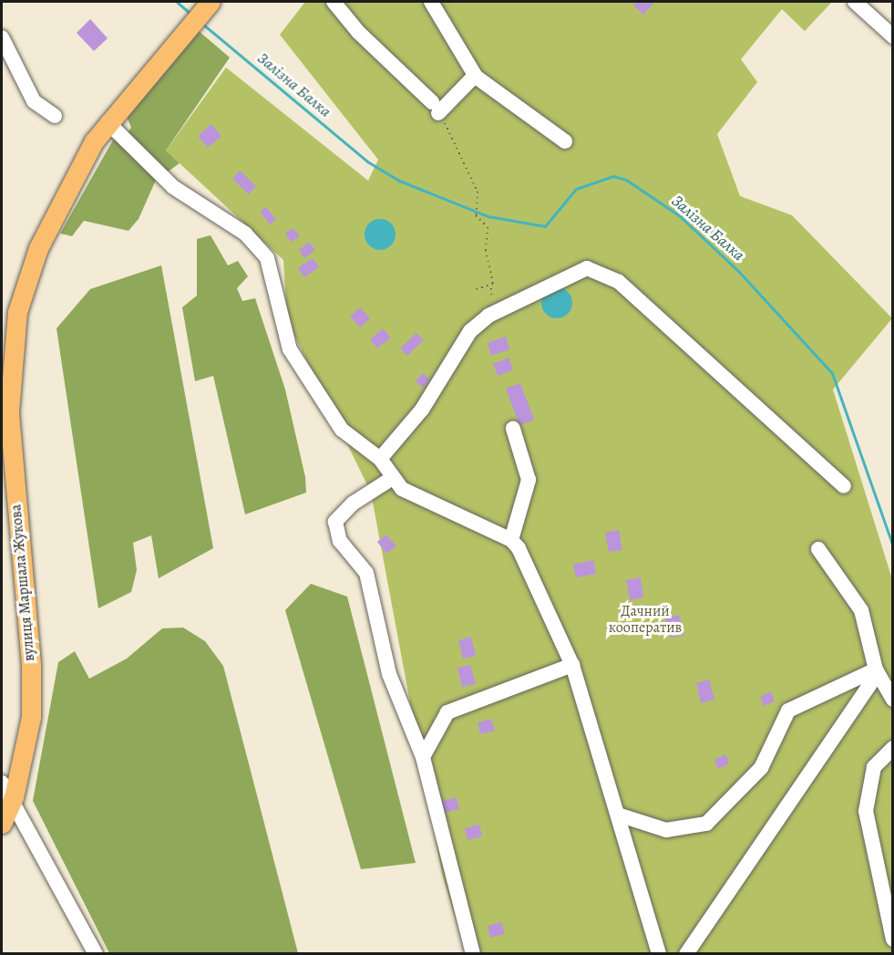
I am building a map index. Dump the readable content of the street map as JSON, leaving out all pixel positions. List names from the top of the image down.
{
  "streets": {
    "main road": ["вулиця Маршала Жукова"]
  },
  "water": ["Залізна Балка"],
  "parks": ["Дачний кооператив"]
}
